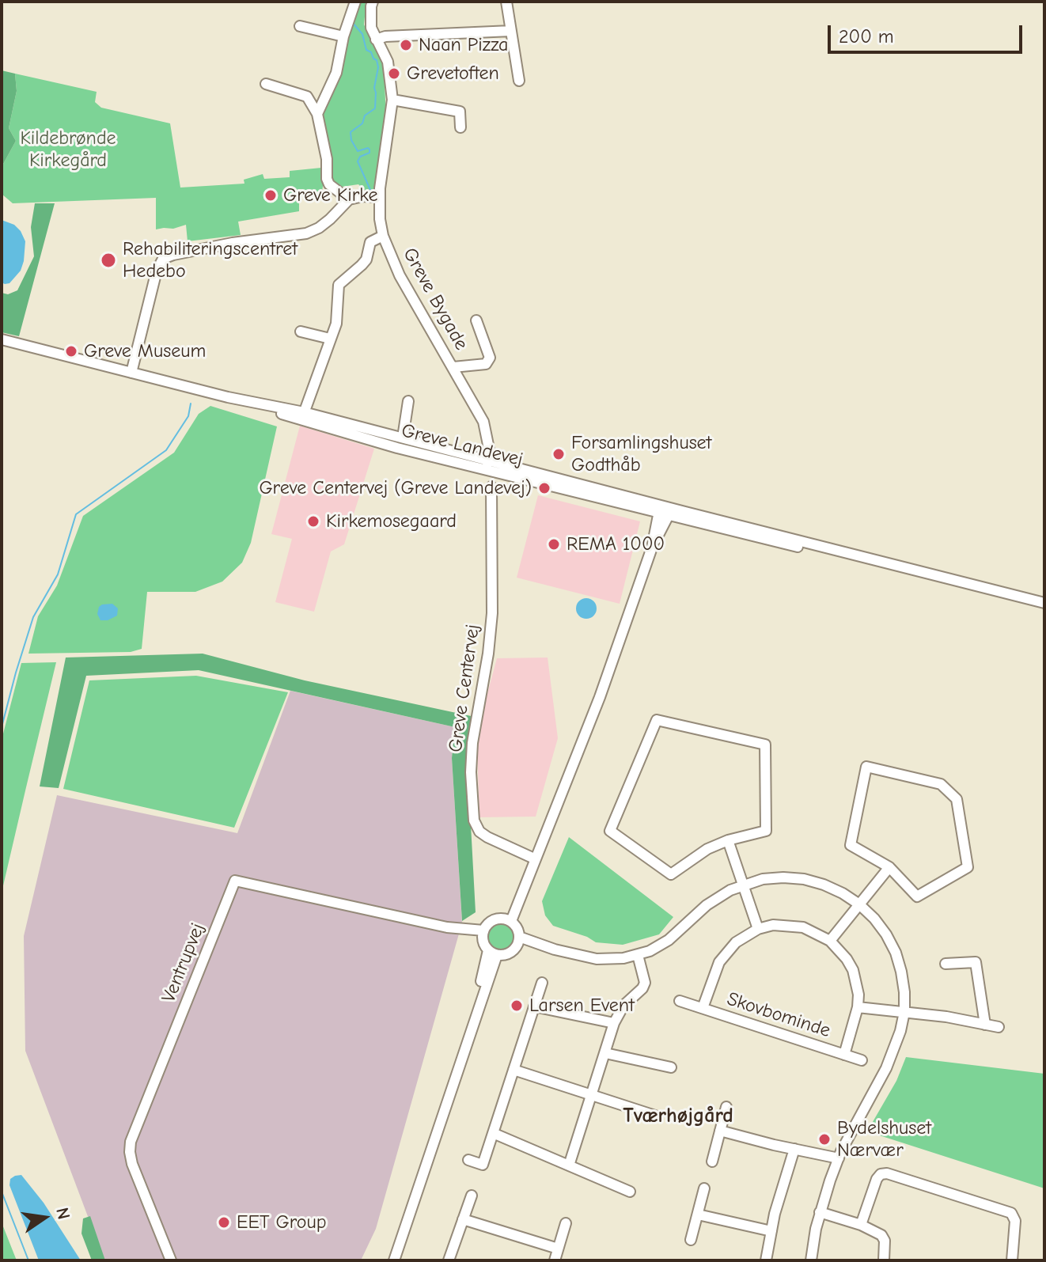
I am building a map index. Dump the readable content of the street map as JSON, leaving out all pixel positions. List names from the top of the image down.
{
  "streets": {
    "street": [
      "Greve Bygade",
      "Greve Landevej",
      "Greve Centervej",
      "Ventrupvej",
      "Skovbominde"
    ]
  },
  "crossings": [
    ["Greve Bygade", "Greve Landevej"]
  ],
  "districts": ["Tværhøjgård"],
  "parks": ["Kildebrønde Kirkegård"],
  "places": [
    "Naan Pizza",
    "Grevetoften",
    "Greve Kirke",
    "Rehabiliteringscentret Hedebo",
    "Greve Museum",
    "Forsamlingshuset Godthåb",
    "Greve Centervej (Greve Landevej)",
    "Kirkemosegaard",
    "REMA 1000",
    "Larsen Event",
    "Bydelshuset Nærvær",
    "EET Group"
  ],
  "scale_bar": "200 m",
  "north": "right"
}
